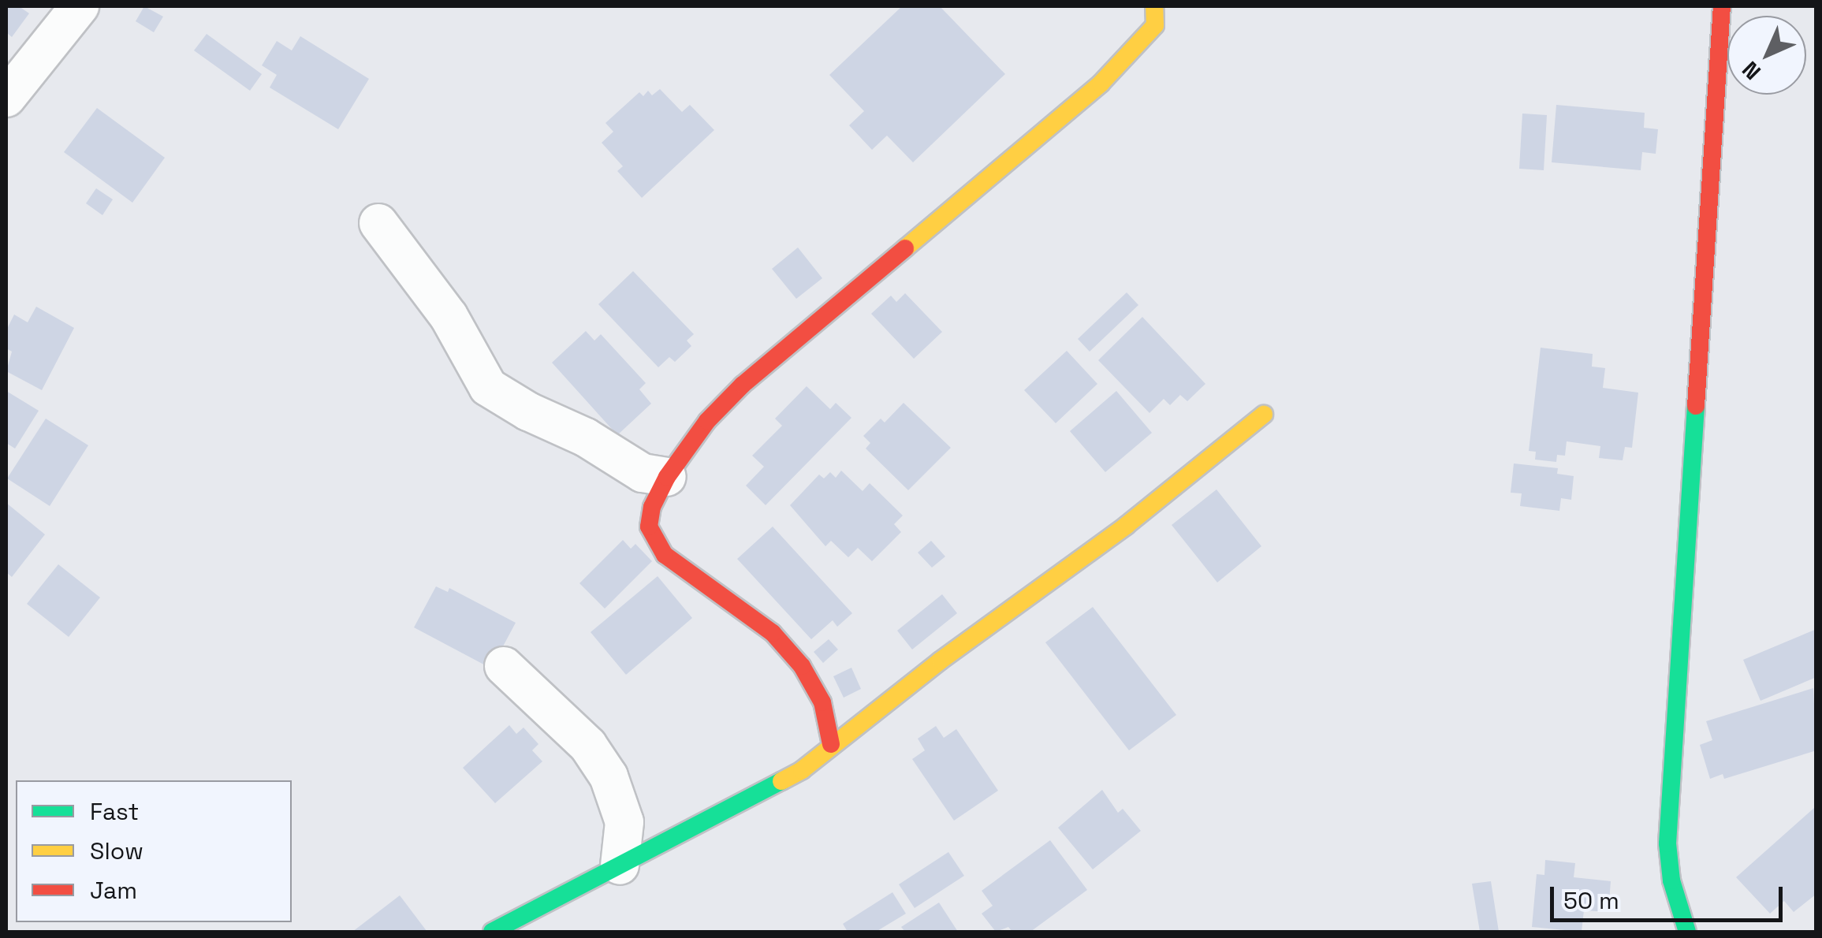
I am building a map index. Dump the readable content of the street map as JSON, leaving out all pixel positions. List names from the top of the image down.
{
  "legend": ["Fast", "Slow", "Jam"],
  "scale_bar": "50 m",
  "north": "bottom left"
}
